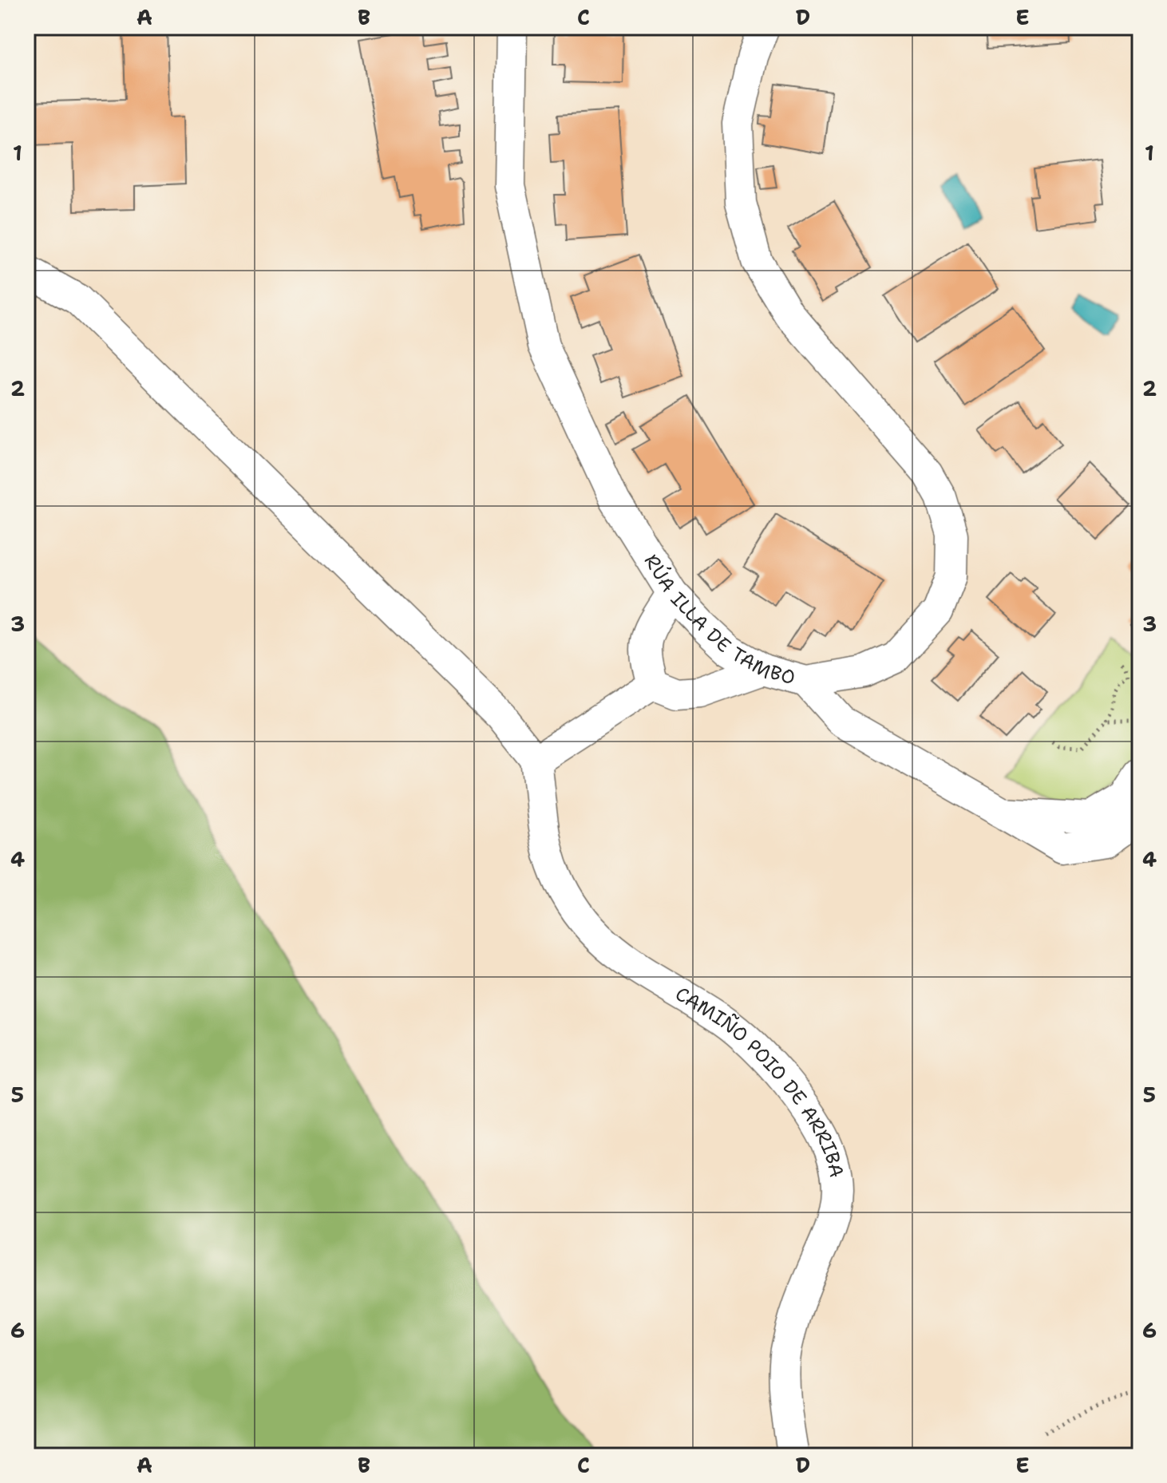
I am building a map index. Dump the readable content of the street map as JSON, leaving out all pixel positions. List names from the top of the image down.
{
  "streets": {
    "street": ["RÚA ILLA DE TAMBO", "CAMIÑO POIO DE ARRIBA"]
  },
  "grid": {
    "columns": [
      "A",
      "B",
      "C",
      "D",
      "E"
    ],
    "rows": [
      "1",
      "2",
      "3",
      "4",
      "5",
      "6"
    ]
  }
}
